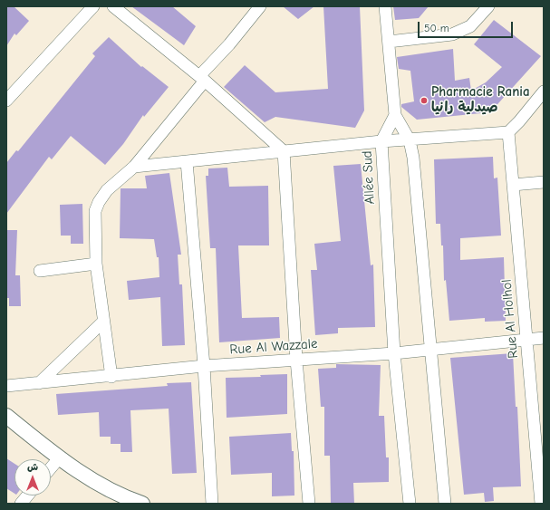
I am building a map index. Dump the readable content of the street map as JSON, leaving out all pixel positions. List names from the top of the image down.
{
  "streets": {
    "street": ["Allée Sud", "Rue Al Holhol", "Rue Al Wazzale"]
  },
  "crossings": [
    ["Allée Sud", "Rue Al Wazzale"],
    ["Rue Al Holhol", "Rue Al Wazzale"]
  ],
  "places": ["Pharmacie Rania صيدلية رانيا"],
  "scale_bar": "50 m",
  "north": "top"
}
